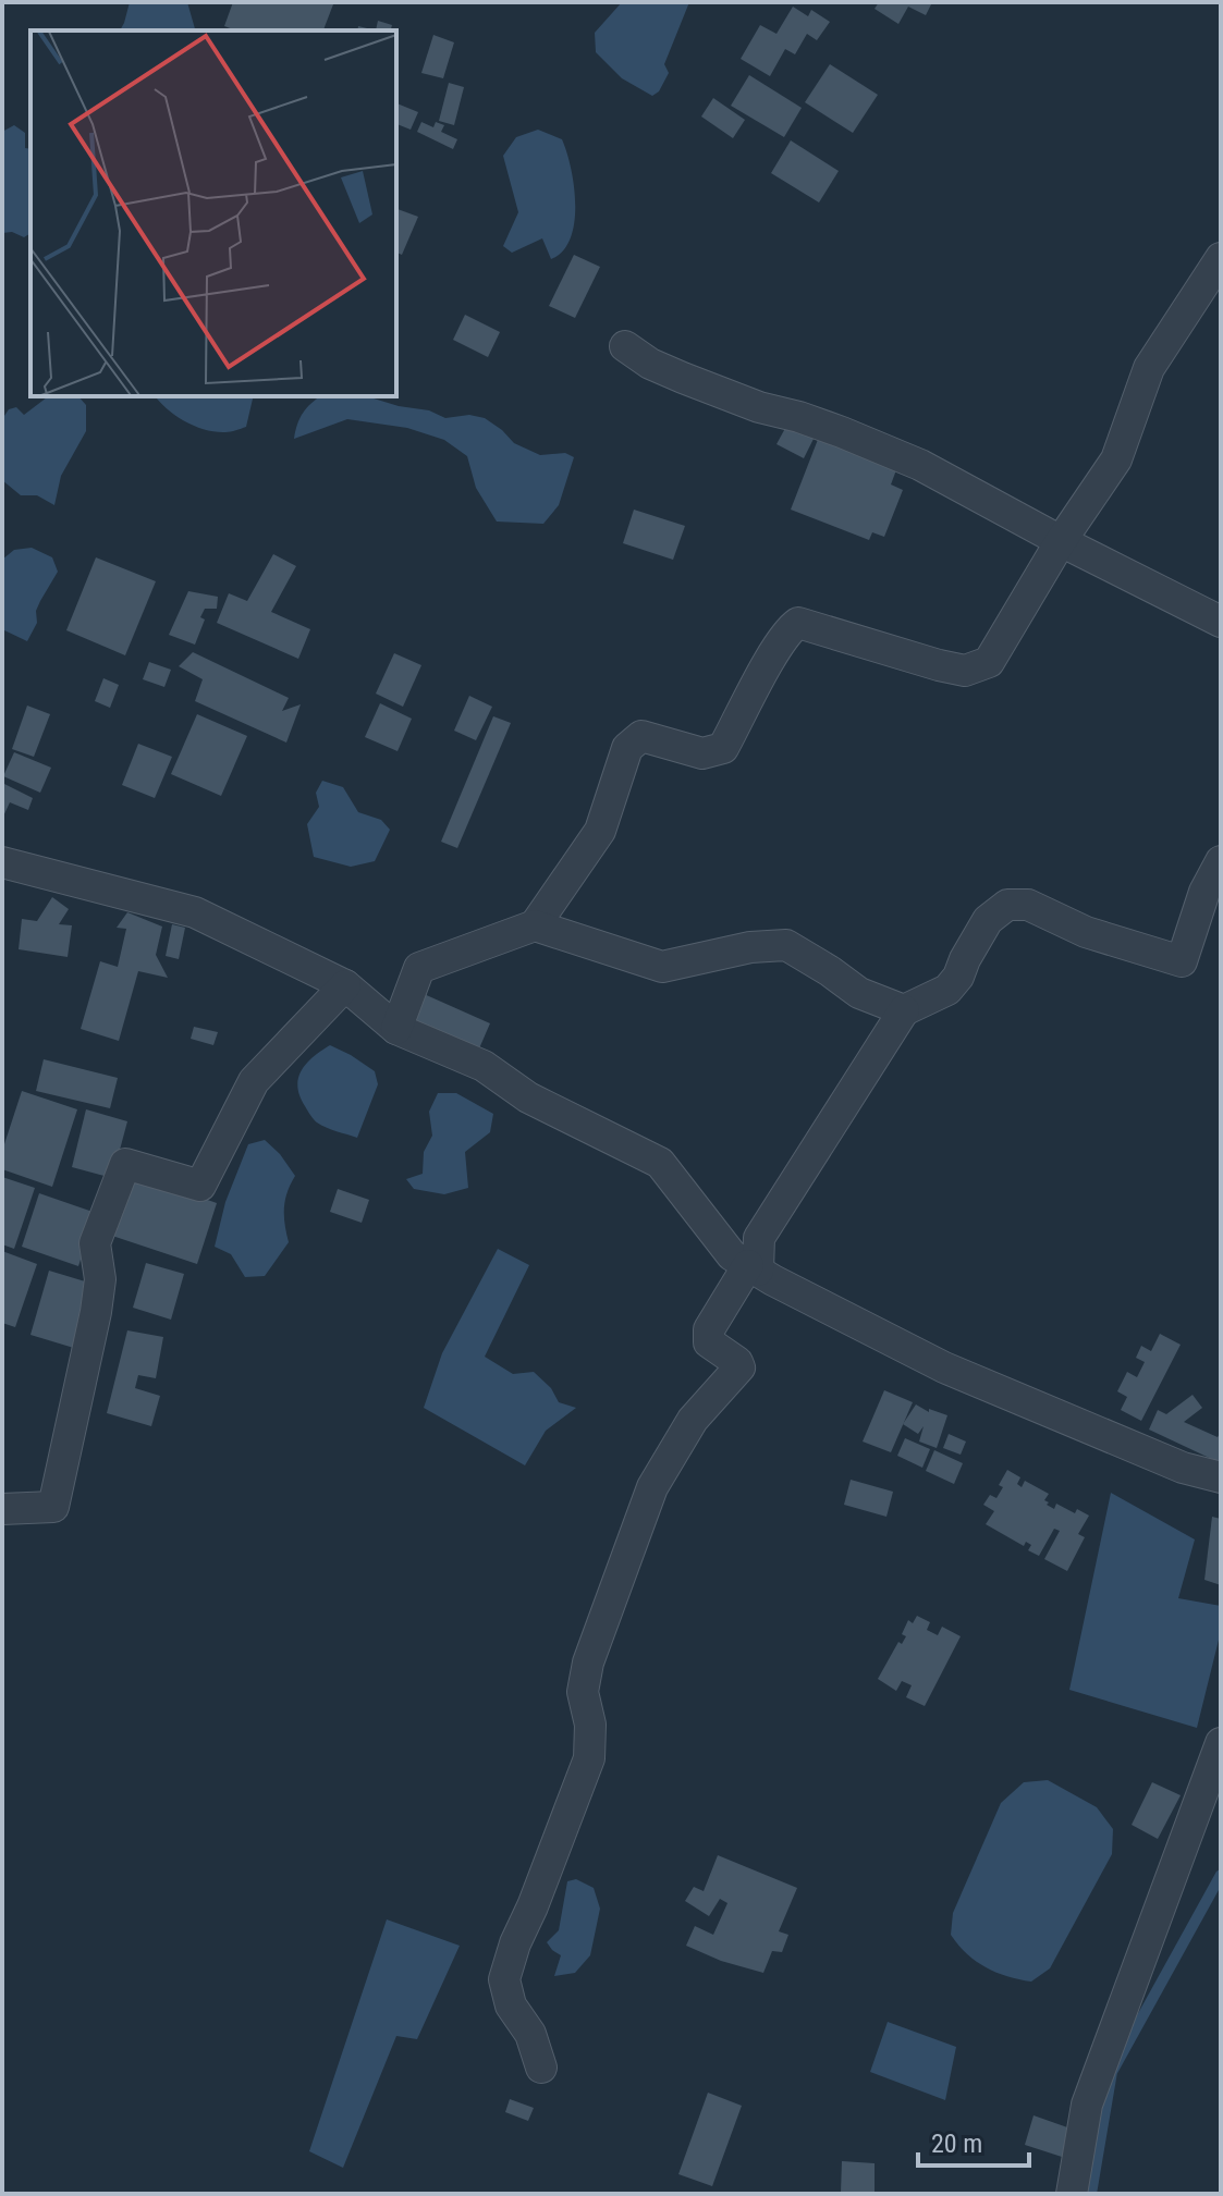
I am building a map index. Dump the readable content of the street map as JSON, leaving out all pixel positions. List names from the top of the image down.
{
  "scale_bar": "20 m"
}
